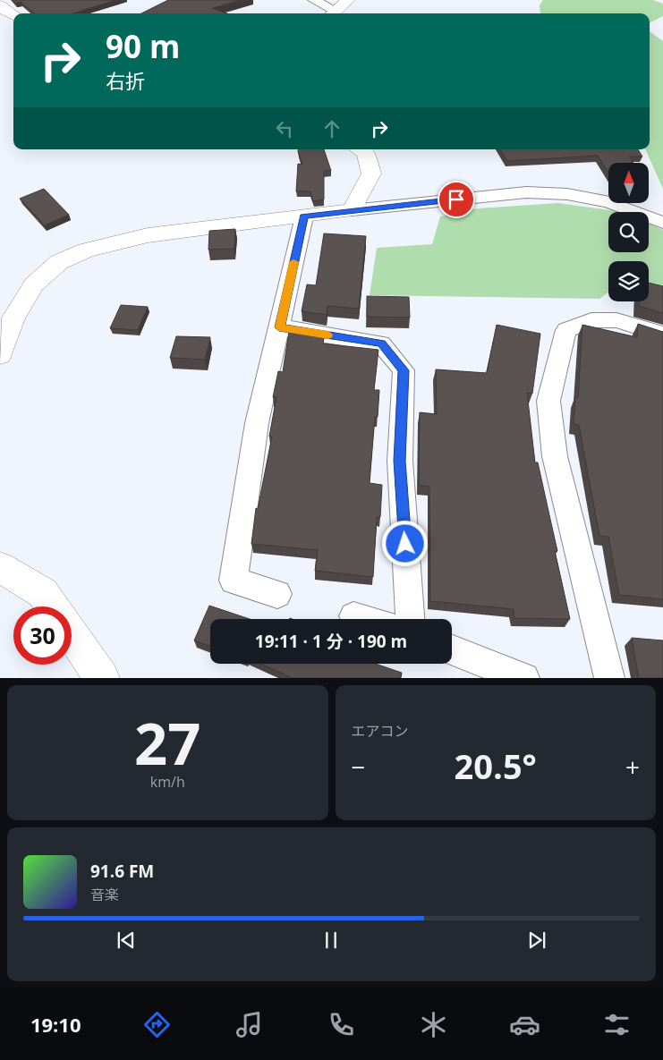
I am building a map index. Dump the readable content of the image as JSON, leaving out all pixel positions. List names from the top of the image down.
{
  "north": "top",
  "page": {
    "turn": ["90 m", "右折"],
    "limit": "30",
    "trip": "19:11 · 1 分 · 190 m",
    "tile": [
      ["27", "km/h"],
      "エアコン"
    ],
    "heat": ["−", "20.5°", "+"],
    "song": ["91.6 FM", "音楽"],
    "tabs": "19:10"
  }
}
